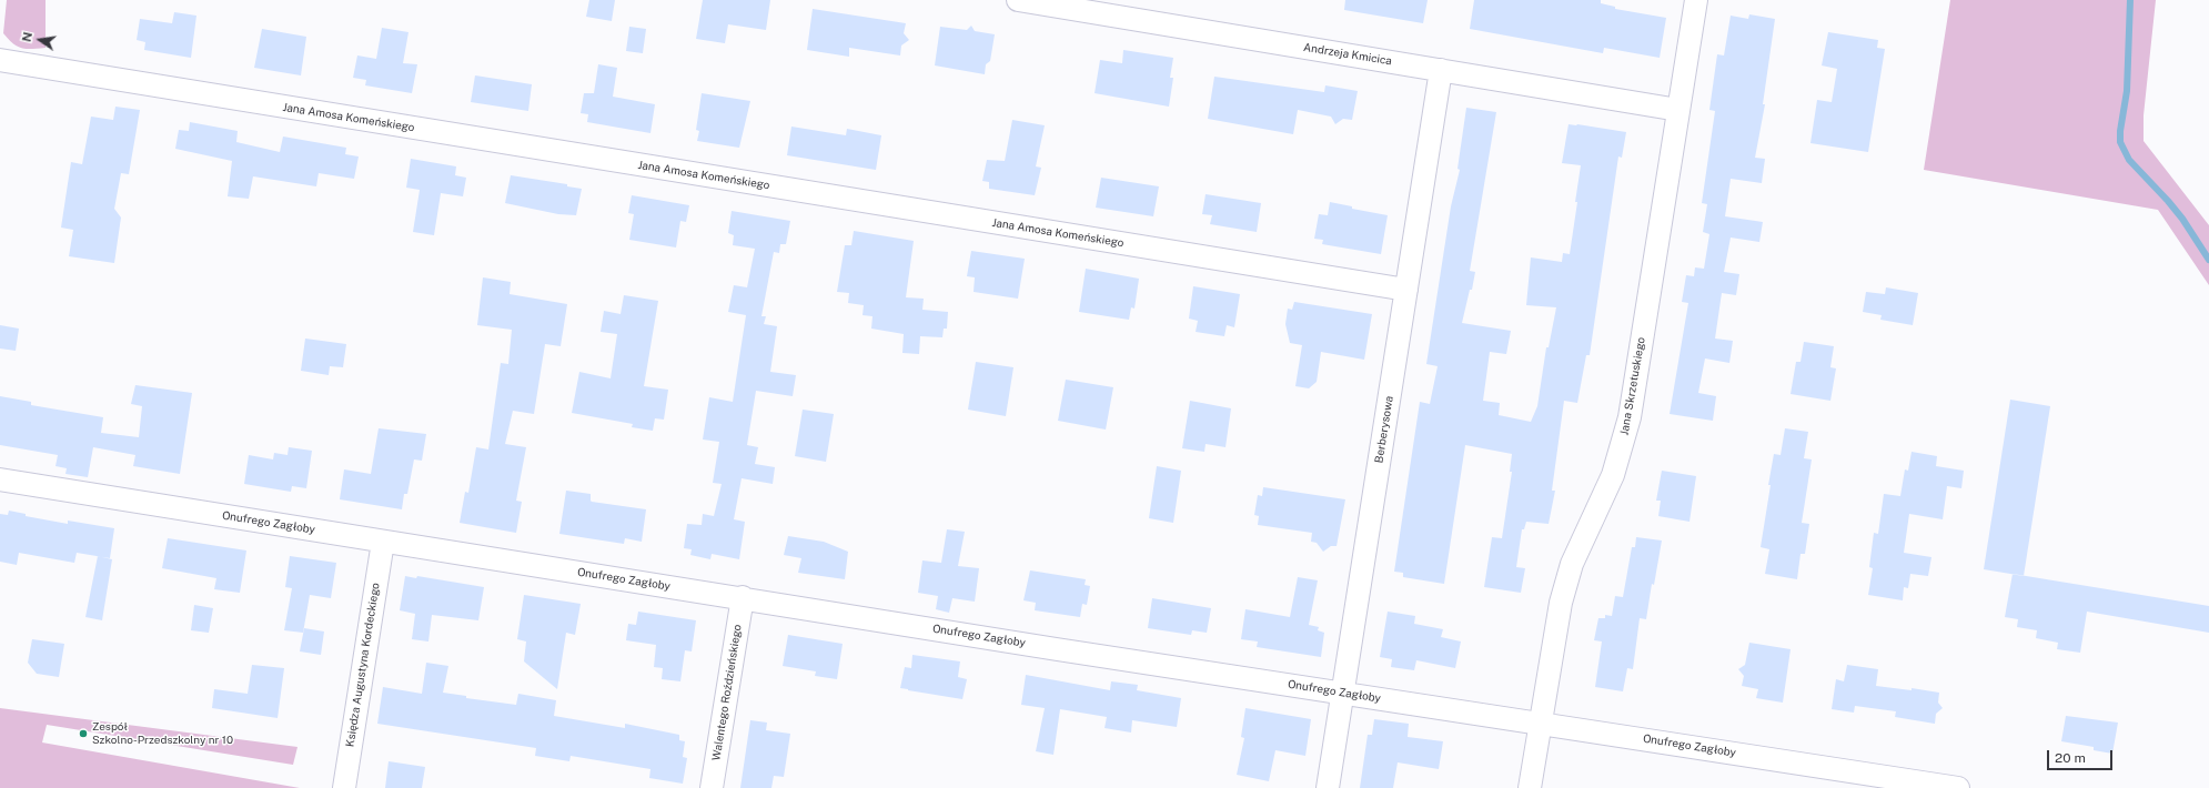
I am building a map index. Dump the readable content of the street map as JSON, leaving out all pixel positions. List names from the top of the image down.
{
  "streets": {
    "street": [
      "Andrzeja Kmicica",
      "Jana Amosa Komeńskiego",
      "Jana Skrzetuskiego",
      "Berberysowa",
      "Onufrego Zagłoby",
      "Księdza Augustyna Kordeckiego",
      "Walentego Roździeńskiego"
    ]
  },
  "crossings": [
    ["Andrzeja Kmicica", "Jana Skrzetuskiego"],
    ["Andrzeja Kmicica", "Berberysowa"],
    ["Jana Amosa Komeńskiego", "Berberysowa"],
    ["Jana Skrzetuskiego", "Onufrego Zagłoby"],
    ["Berberysowa", "Onufrego Zagłoby"],
    ["Onufrego Zagłoby", "Księdza Augustyna Kordeckiego"],
    ["Onufrego Zagłoby", "Walentego Roździeńskiego"]
  ],
  "places": ["Zespół Szkolno-Przedszkolny nr 10"],
  "scale_bar": "20 m",
  "north": "left"
}
